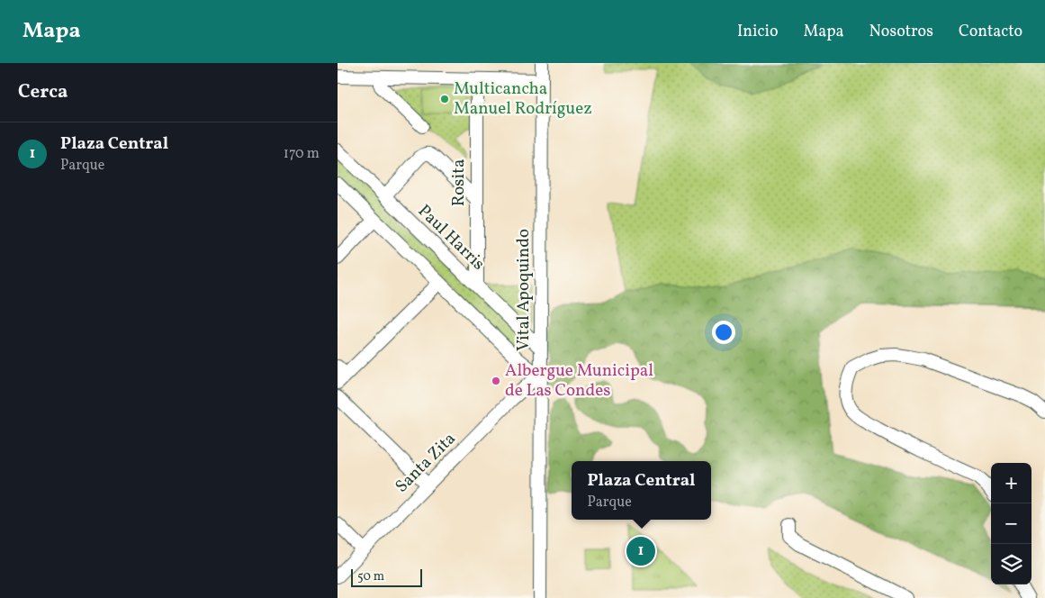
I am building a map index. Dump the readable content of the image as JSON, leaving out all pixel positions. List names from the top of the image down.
{
  "streets": {
    "street": [
      "Rosita",
      "Paul Harris",
      "Vital Apoquindo",
      "Santa Zita"
    ]
  },
  "crossings": [
    ["Rosita", "Paul Harris"],
    ["Paul Harris", "Vital Apoquindo"],
    ["Vital Apoquindo", "Santa Zita"]
  ],
  "places": ["Multicancha Manuel Rodríguez", "Albergue Municipal de Las Condes"],
  "scale_bar": "50 m",
  "page": {
    "header": "Mapa",
    "nav": [
      "Inicio",
      "Mapa",
      "Nosotros",
      "Contacto"
    ],
    "heading": "Cerca",
    "list": [
      {
        "mark": "1",
        "name": "Plaza Central",
        "note": "Parque",
        "value": "170 m"
      }
    ],
    "popup": ["Plaza Central", "Parque"],
    "map_buttons": ["+", "−"],
    "pins": "1",
    "scale": "50 m"
  }
}
